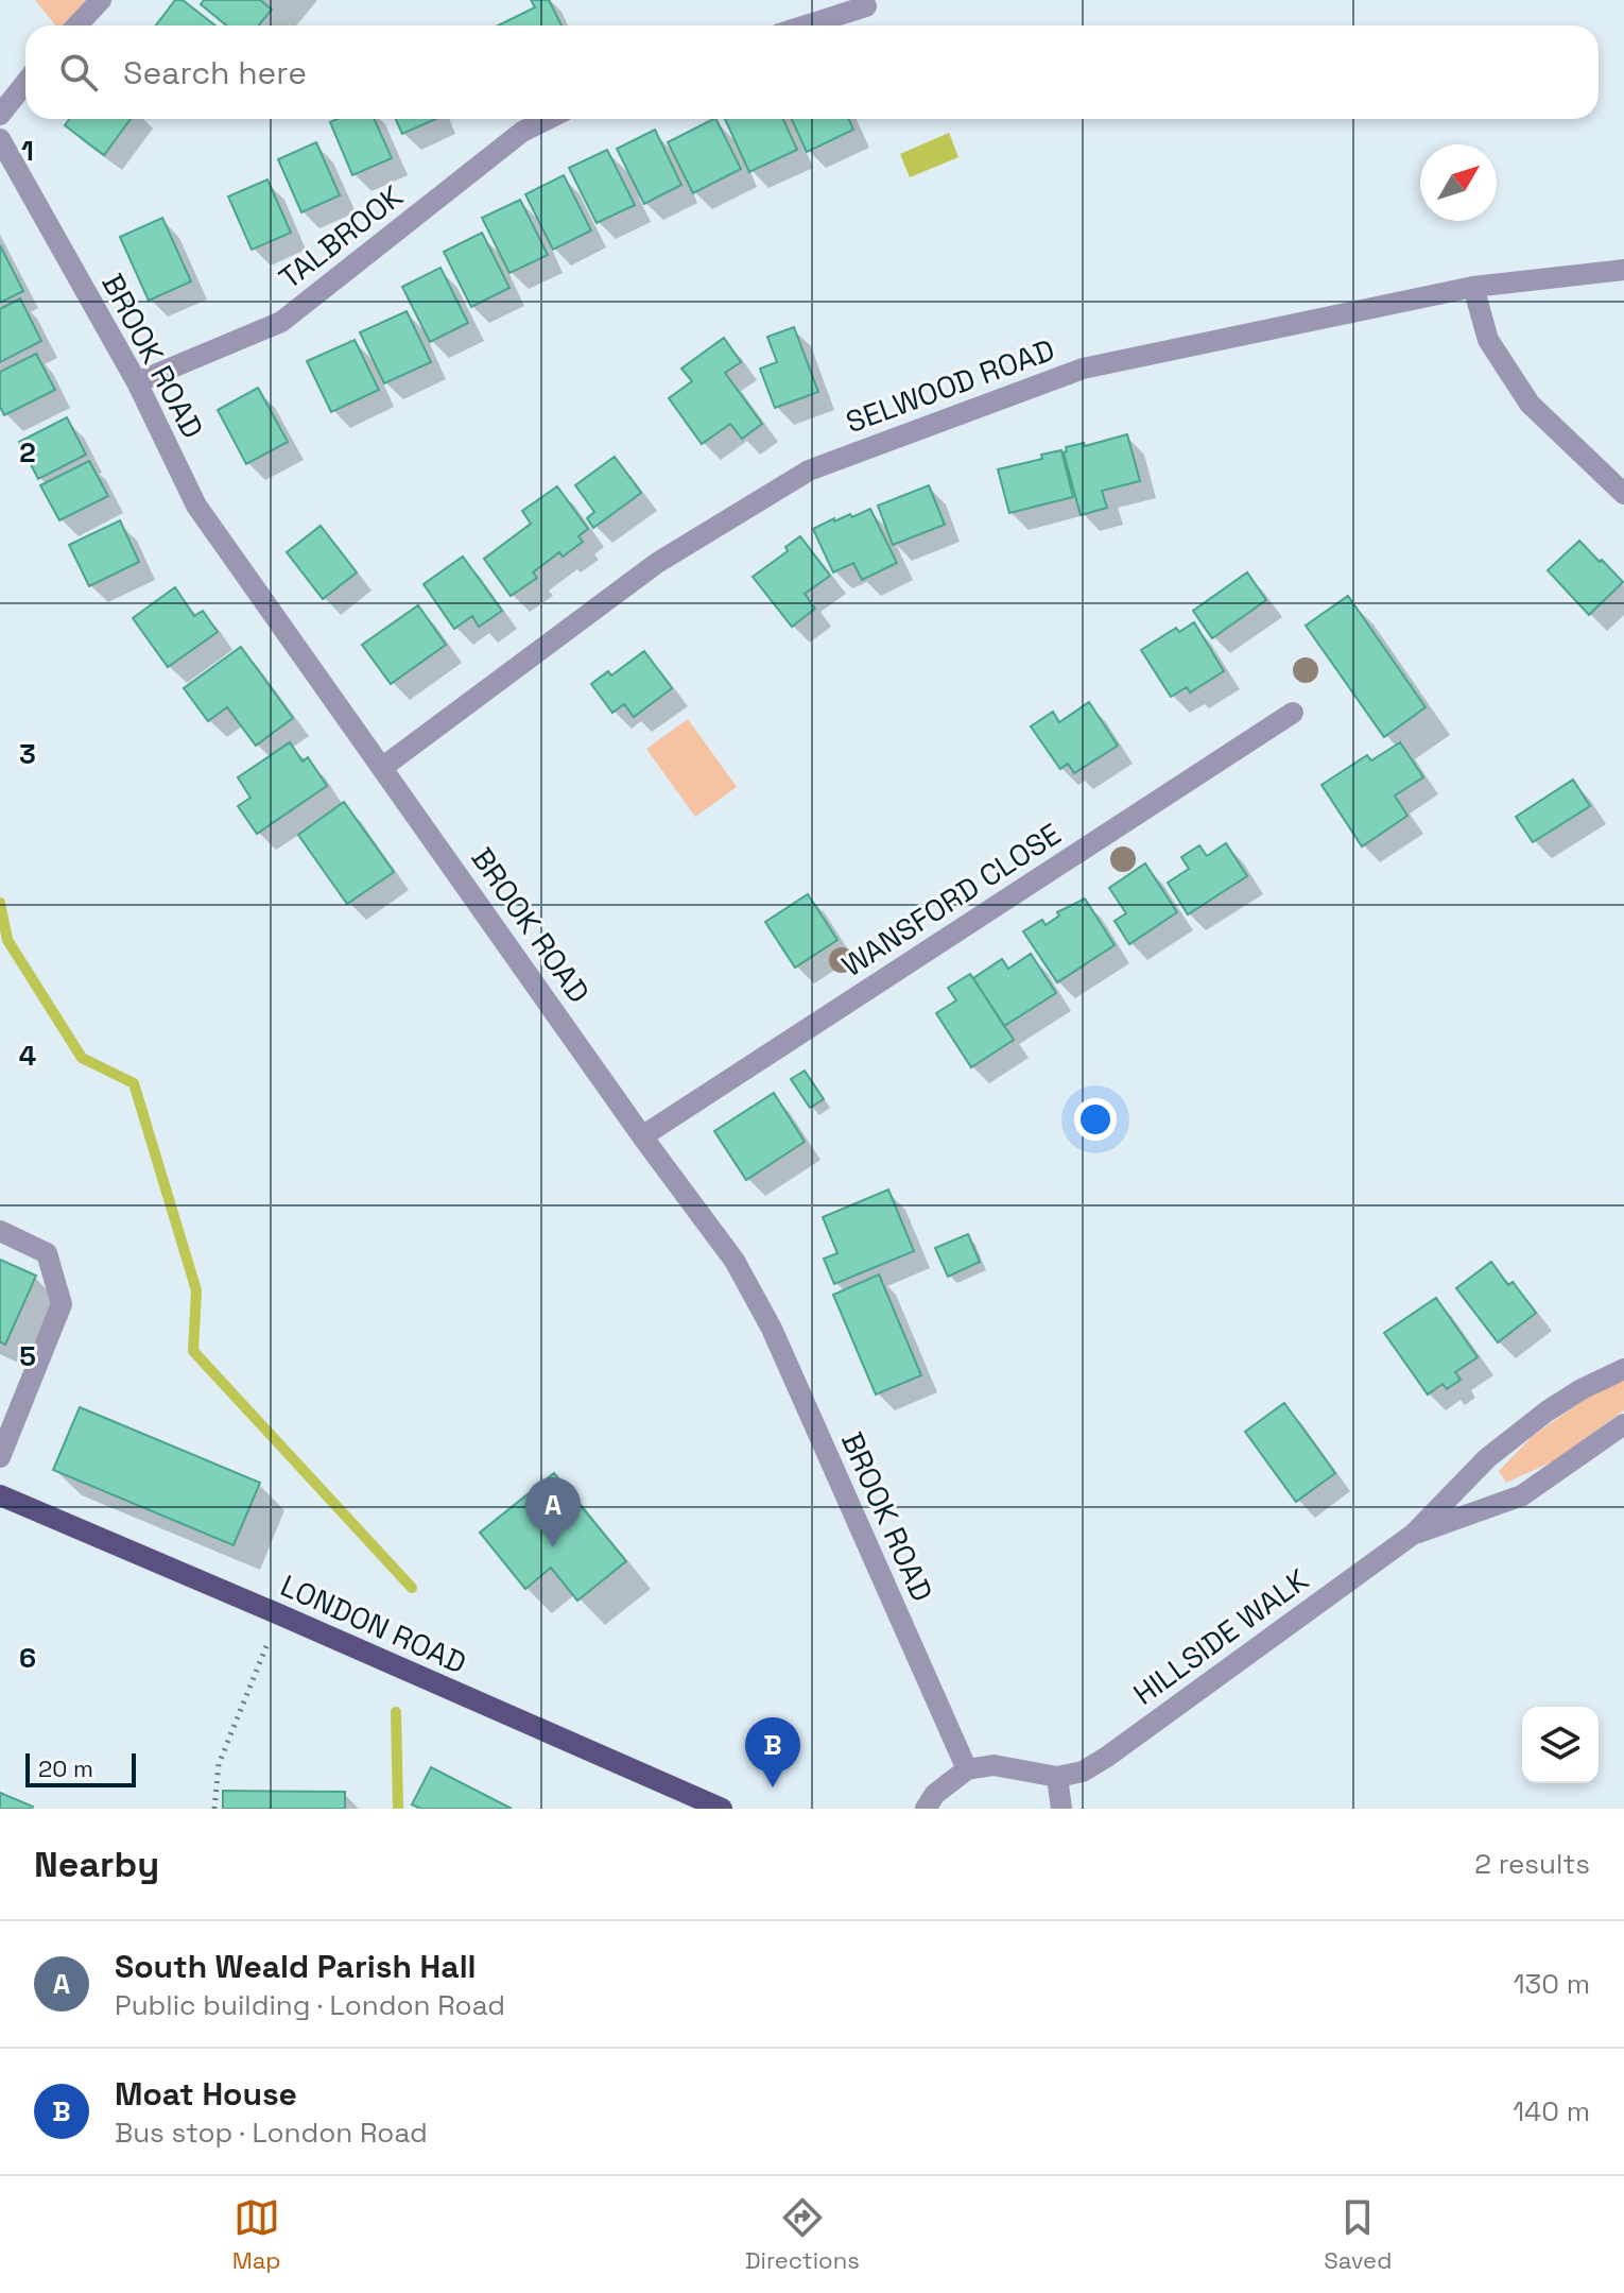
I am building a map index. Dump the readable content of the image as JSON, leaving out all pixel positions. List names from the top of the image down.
{
  "streets": {
    "main road": ["LONDON ROAD"],
    "street": [
      "TALBROOK",
      "BROOK ROAD",
      "SELWOOD ROAD",
      "WANSFORD CLOSE",
      "HILLSIDE WALK"
    ]
  },
  "crossings": [
    ["TALBROOK", "BROOK ROAD"],
    ["BROOK ROAD", "SELWOOD ROAD"],
    ["BROOK ROAD", "WANSFORD CLOSE"]
  ],
  "scale_bar": "20 m",
  "north": "top right",
  "page": {
    "search": "Search here",
    "pins": ["A", "B"],
    "scale": "20 m",
    "heading": ["Nearby", "2 results"],
    "list": [
      {
        "mark": "A",
        "name": "South Weald Parish Hall",
        "note": "Public building · London Road",
        "value": "130 m"
      },
      {
        "mark": "B",
        "name": "Moat House",
        "note": "Bus stop · London Road",
        "value": "140 m"
      }
    ],
    "nav": ["Map", "Directions", "Saved"]
  },
  "grid": {
    "rows": [
      "1",
      "2",
      "3",
      "4",
      "5",
      "6"
    ]
  }
}
